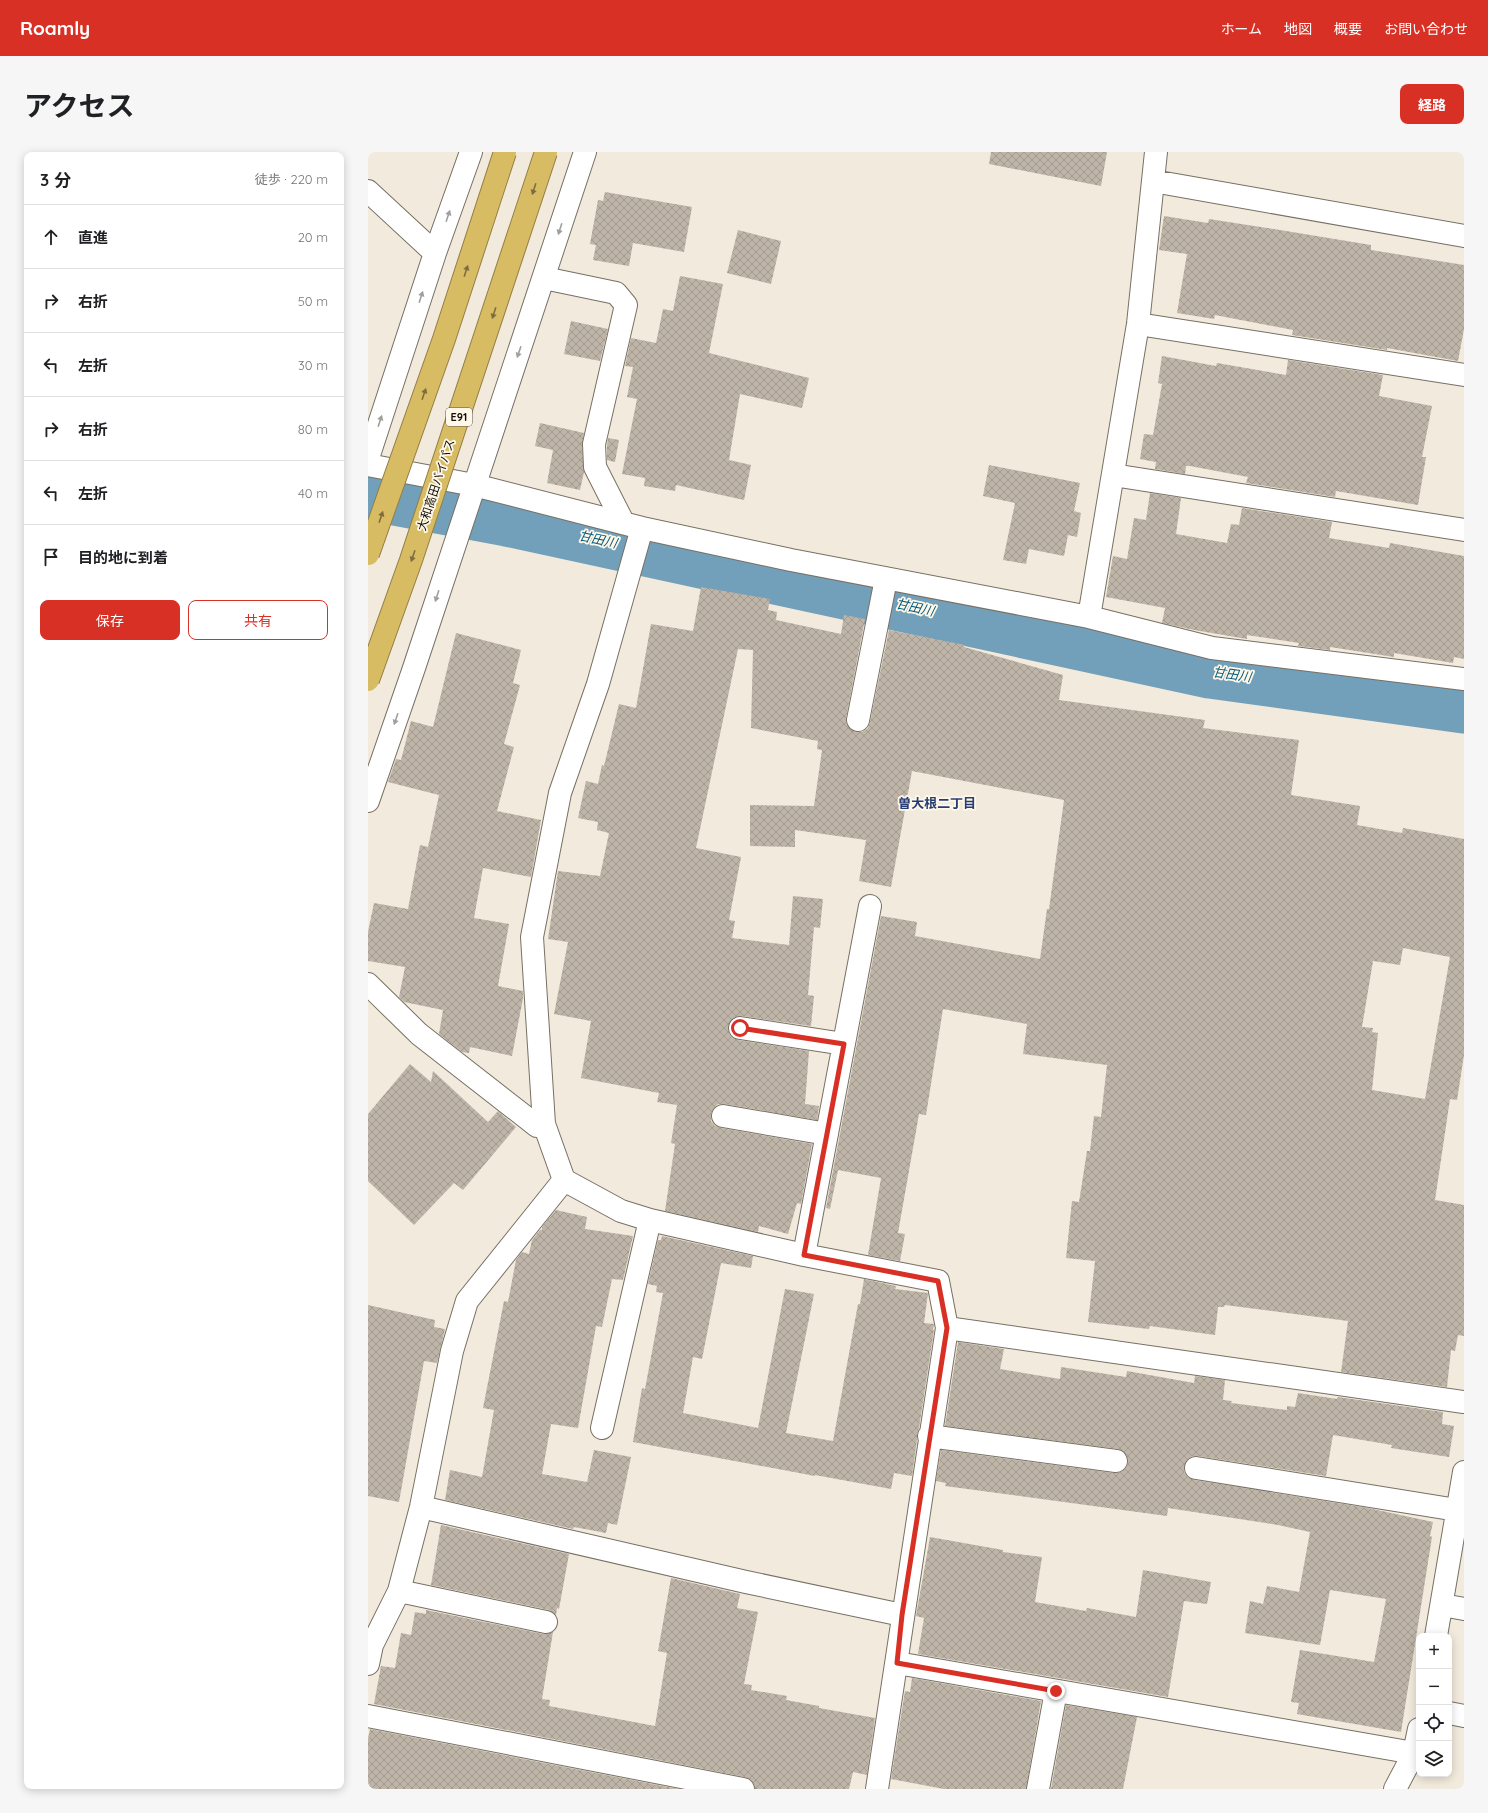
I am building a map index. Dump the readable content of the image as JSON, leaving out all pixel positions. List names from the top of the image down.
{
  "streets": {
    "highway": ["E91", "大和高田バイパス"]
  },
  "districts": ["曽大根二丁目"],
  "water": ["甘田川"],
  "page": {
    "header": "Roamly",
    "nav": [
      "ホーム",
      "地図",
      "概要",
      "お問い合わせ"
    ],
    "title": "アクセス",
    "buttons": [
      "経路",
      ["保存", "共有"]
    ],
    "heading": ["3 分", "徒歩 · 220 m"],
    "list": [
      ["直進", "20 m"],
      ["右折", "50 m"],
      ["左折", "30 m"],
      ["右折", "80 m"],
      ["左折", "40 m"],
      "目的地に到着"
    ],
    "map_buttons": ["+", "−"]
  }
}
